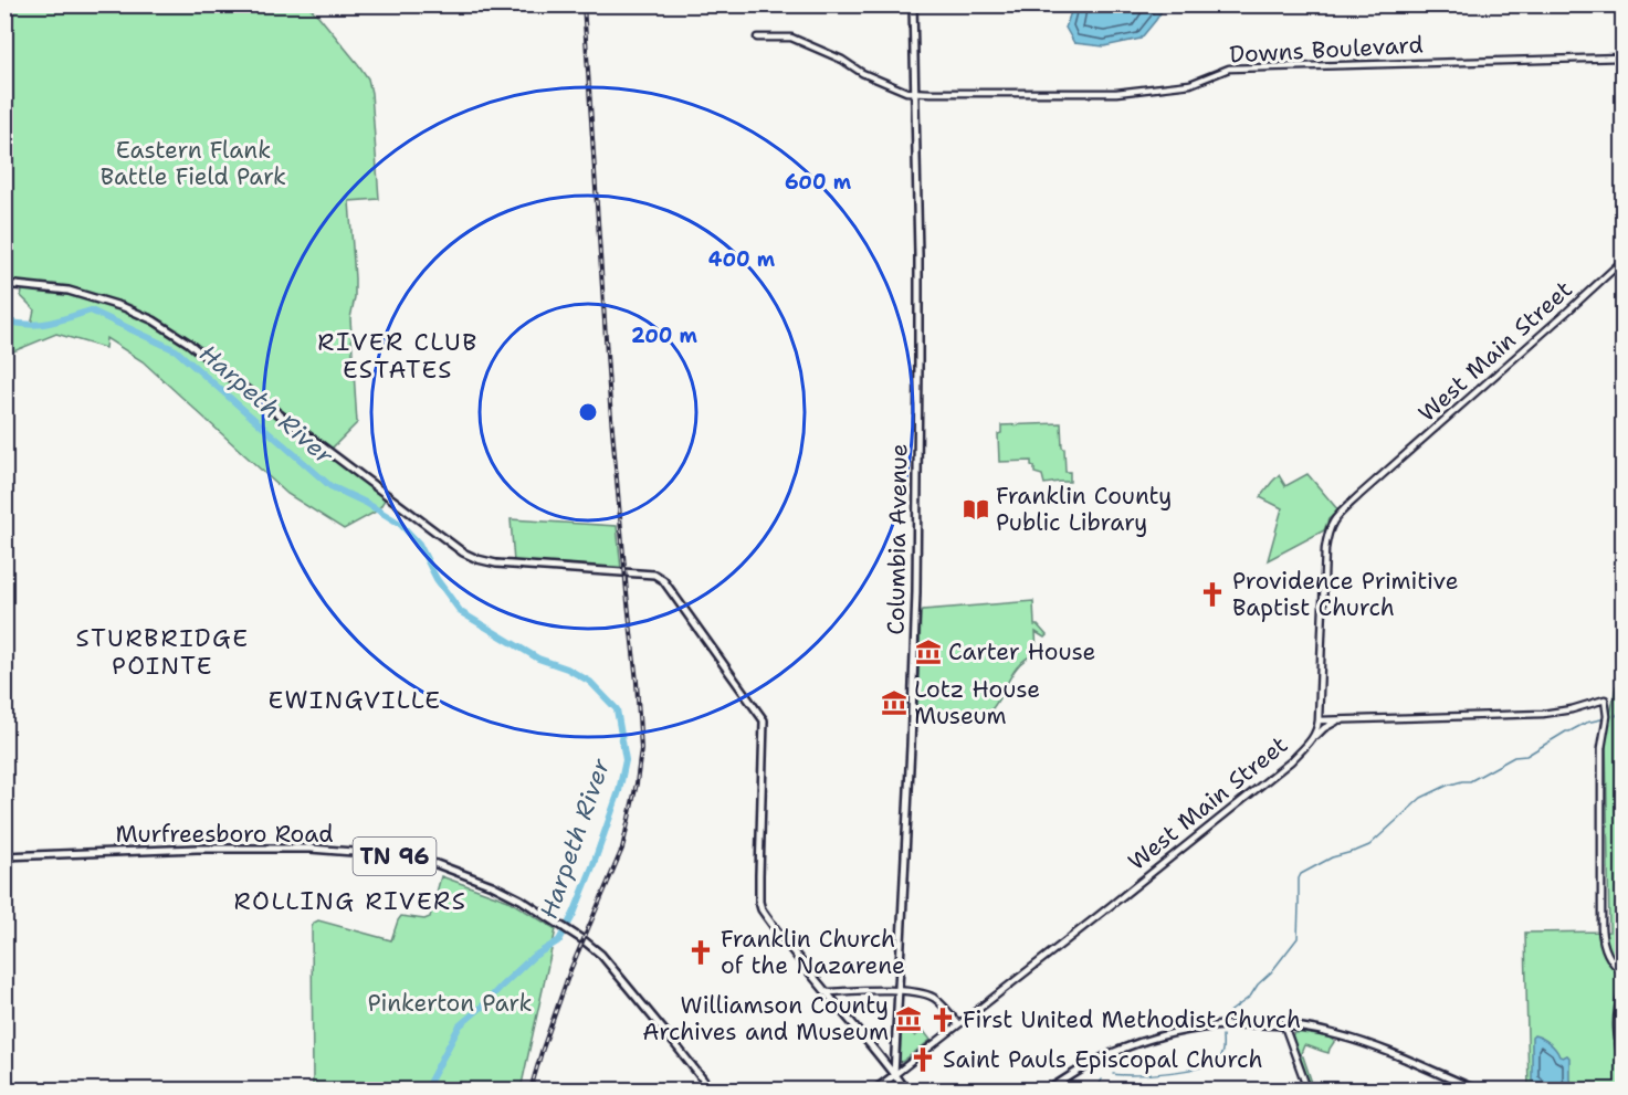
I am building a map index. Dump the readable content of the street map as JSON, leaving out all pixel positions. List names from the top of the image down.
{
  "streets": {
    "main road": ["Columbia Avenue", "Murfreesboro Road", "TN 96"],
    "street": ["Downs Boulevard", "West Main Street"]
  },
  "crossings": [
    ["Downs Boulevard", "Columbia Avenue"],
    ["West Main Street", "Columbia Avenue"]
  ],
  "districts": [
    "RIVER CLUB ESTATES",
    "STURBRIDGE POINTE",
    "EWINGVILLE",
    "ROLLING RIVERS"
  ],
  "water": ["Harpeth River"],
  "parks": ["Eastern Flank Battle Field Park", "Pinkerton Park"],
  "places": {
    "library": ["Franklin County Public Library"],
    "church": [
      "Providence Primitive Baptist Church",
      "Franklin Church of the Nazarene",
      "First United Methodist Church",
      "Saint Pauls Episcopal Church"
    ],
    "museum": ["Carter House", "Lotz House Museum", "Williamson County Archives and Museum"]
  },
  "rings": ["600 m", "400 m", "200 m"]
}
